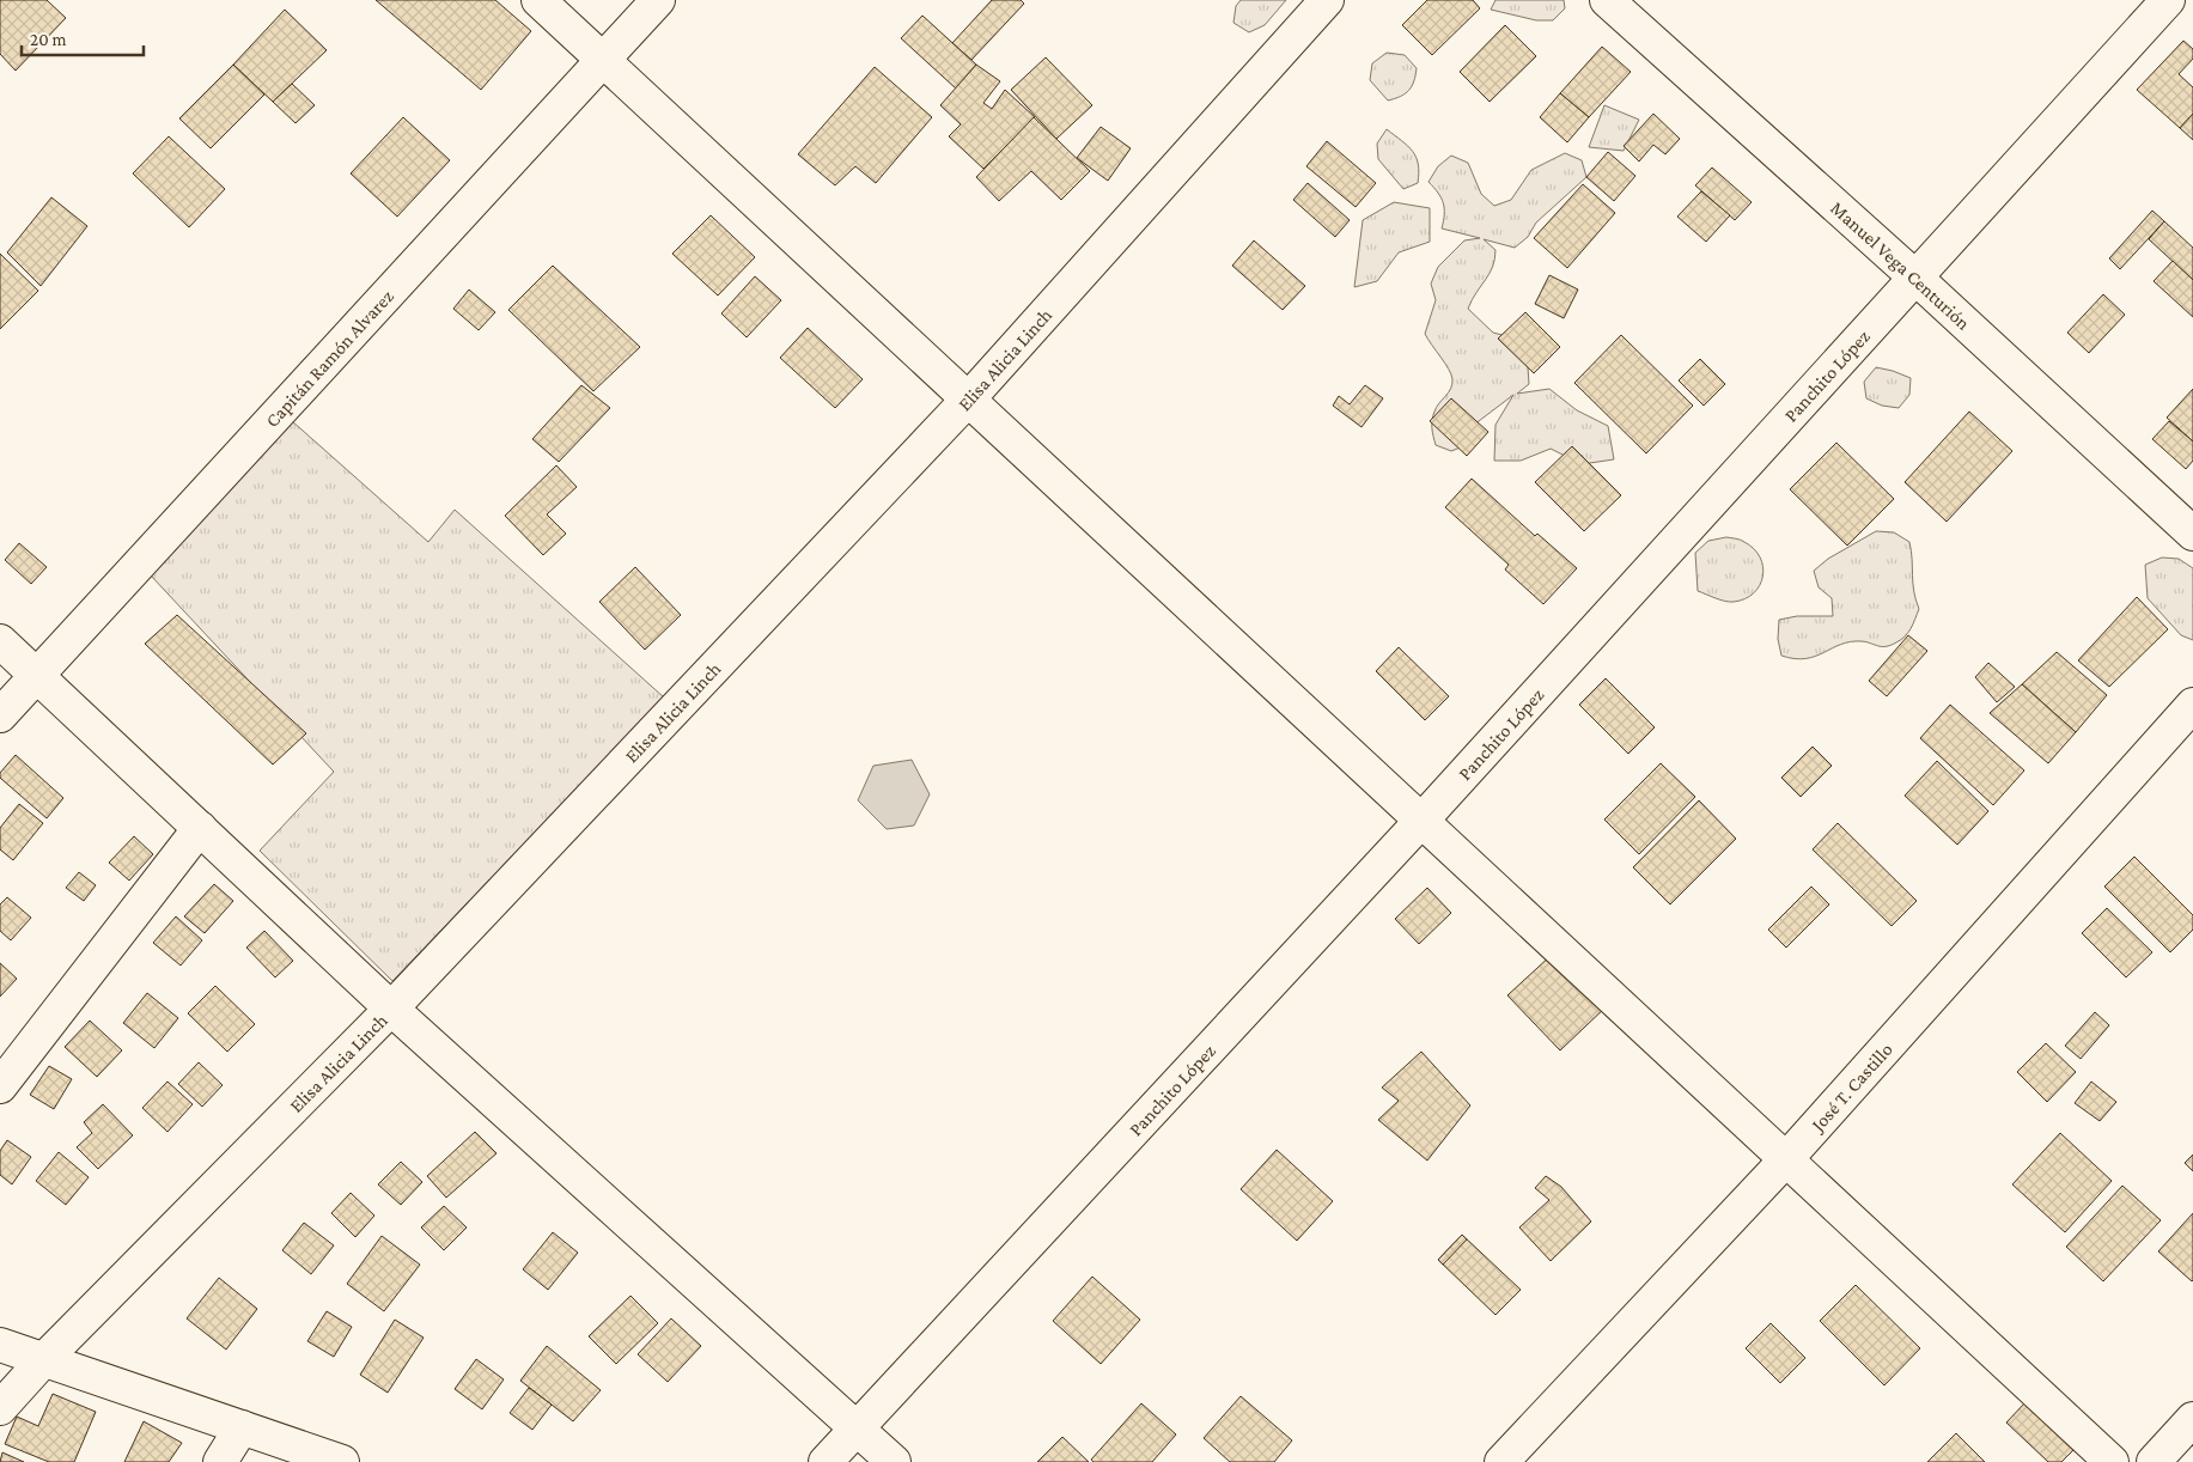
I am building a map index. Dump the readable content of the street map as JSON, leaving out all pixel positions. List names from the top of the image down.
{
  "streets": {
    "street": [
      "Manuel Vega Centurión",
      "Capitán Ramón Alvarez",
      "Elisa Alicia Linch",
      "Panchito López",
      "José T. Castillo"
    ]
  },
  "crossings": [
    ["Manuel Vega Centurión", "Panchito López"]
  ],
  "scale_bar": "20 m"
}
